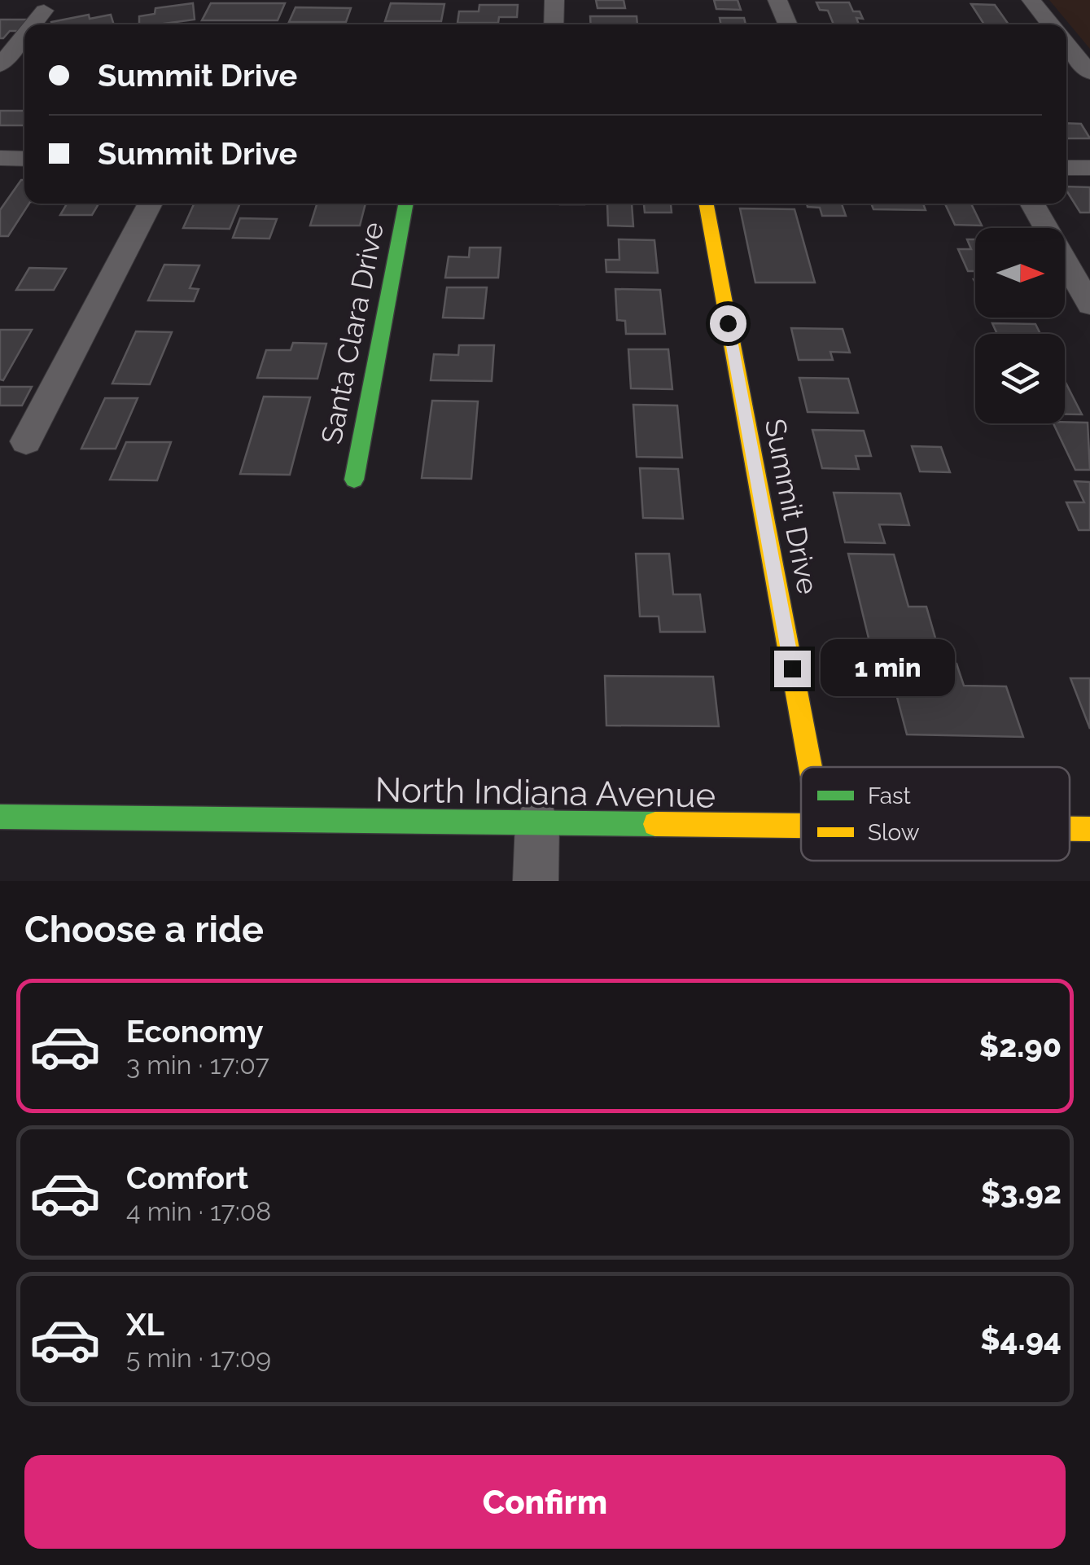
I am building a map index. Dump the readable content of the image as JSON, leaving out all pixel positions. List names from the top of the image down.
{
  "streets": {
    "street": ["Santa Clara Drive", "Summit Drive", "North Indiana Avenue"]
  },
  "legend": ["Fast", "Slow"],
  "north": "right",
  "page": {
    "banner": ["Summit Drive", "Summit Drive"],
    "bubble": "1 min",
    "heading": "Choose a ride",
    "list": [
      {
        "name": "Economy",
        "note": "3 min · 17:07",
        "value": "$2.90"
      },
      {
        "name": "Comfort",
        "note": "4 min · 17:08",
        "value": "$3.92"
      },
      {
        "name": "XL",
        "note": "5 min · 17:09",
        "value": "$4.94"
      }
    ],
    "buttons": "Confirm"
  }
}
